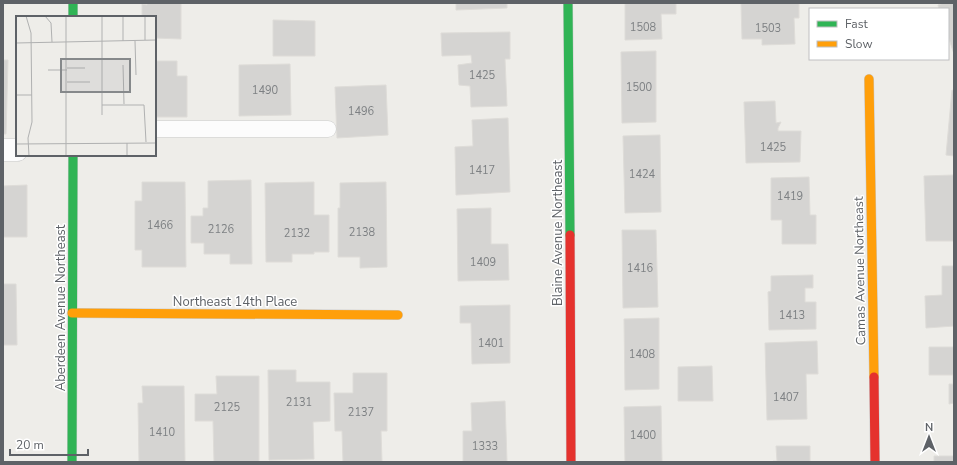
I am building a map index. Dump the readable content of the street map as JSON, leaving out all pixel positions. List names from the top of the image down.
{
  "streets": {
    "street": [
      "Blaine Avenue Northeast",
      "Camas Avenue Northeast",
      "Northeast 14th Place",
      "Aberdeen Avenue Northeast"
    ]
  },
  "crossings": [
    ["Northeast 14th Place", "Aberdeen Avenue Northeast"]
  ],
  "house_numbers": [
    "1508",
    "1503",
    "1425",
    "1500",
    "1490",
    "1496",
    "1425",
    "1417",
    "1424",
    "1419",
    "1466",
    "2126",
    "2138",
    "2132",
    "1409",
    "1416",
    "1413",
    "1401",
    "1408",
    "1407",
    "2131",
    "2125",
    "2137",
    "1410",
    "1400",
    "1333"
  ],
  "legend": ["Fast", "Slow"],
  "scale_bar": "20 m",
  "north": "top"
}
